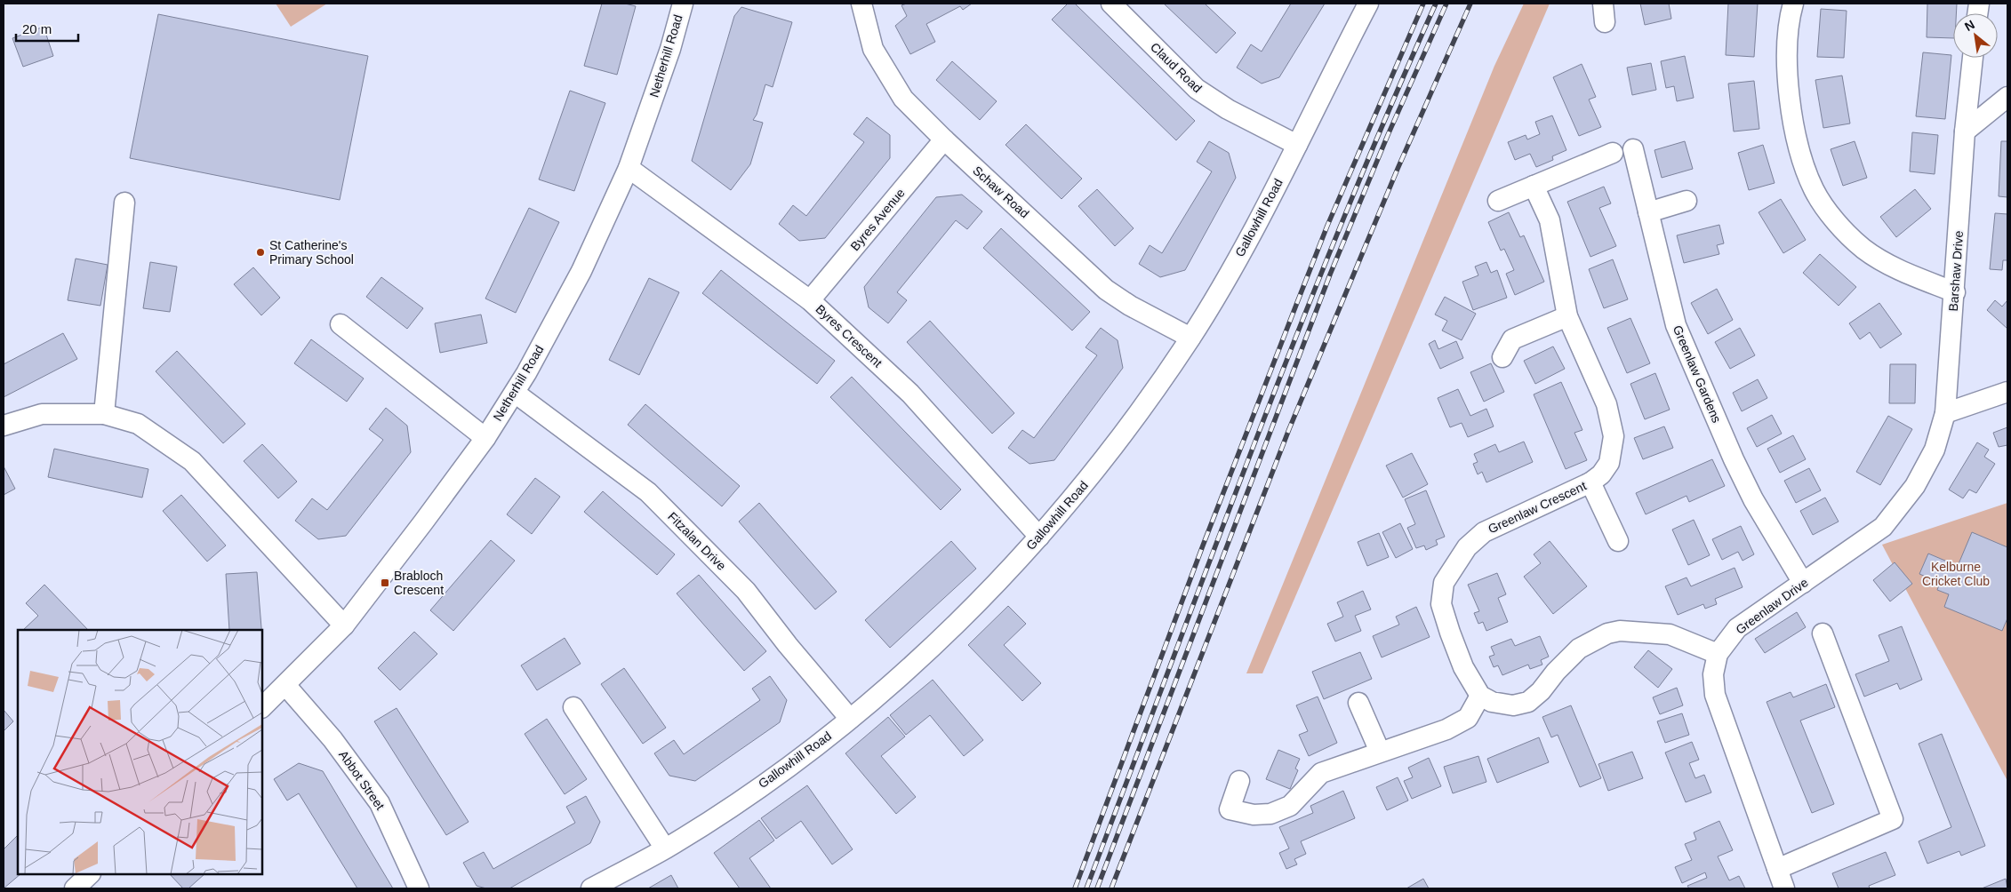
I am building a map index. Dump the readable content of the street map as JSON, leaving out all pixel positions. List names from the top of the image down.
{
  "streets": {
    "street": [
      "Netherhill Road",
      "Claud Road",
      "Schaw Road",
      "Gallowhill Road",
      "Byres Avenue",
      "Barshaw Drive",
      "Byres Crescent",
      "Greenlaw Gardens",
      "Greenlaw Crescent",
      "Fitzalan Drive",
      "Greenlaw Drive",
      "Abbot Street"
    ]
  },
  "crossings": [
    ["Netherhill Road", "Byres Crescent"],
    ["Netherhill Road", "Fitzalan Drive"],
    ["Netherhill Road", "Abbot Street"],
    ["Claud Road", "Gallowhill Road"],
    ["Schaw Road", "Gallowhill Road"],
    ["Schaw Road", "Byres Avenue"],
    ["Gallowhill Road", "Byres Crescent"],
    ["Gallowhill Road", "Fitzalan Drive"],
    ["Byres Avenue", "Byres Crescent"],
    ["Barshaw Drive", "Greenlaw Drive"],
    ["Greenlaw Gardens", "Greenlaw Drive"]
  ],
  "parks": ["Kelburne Cricket Club"],
  "places": {
    "other": ["St Catherine's Primary School"],
    "transit": ["Brabloch Crescent"]
  },
  "scale_bar": "20 m",
  "north": "top left"
}
